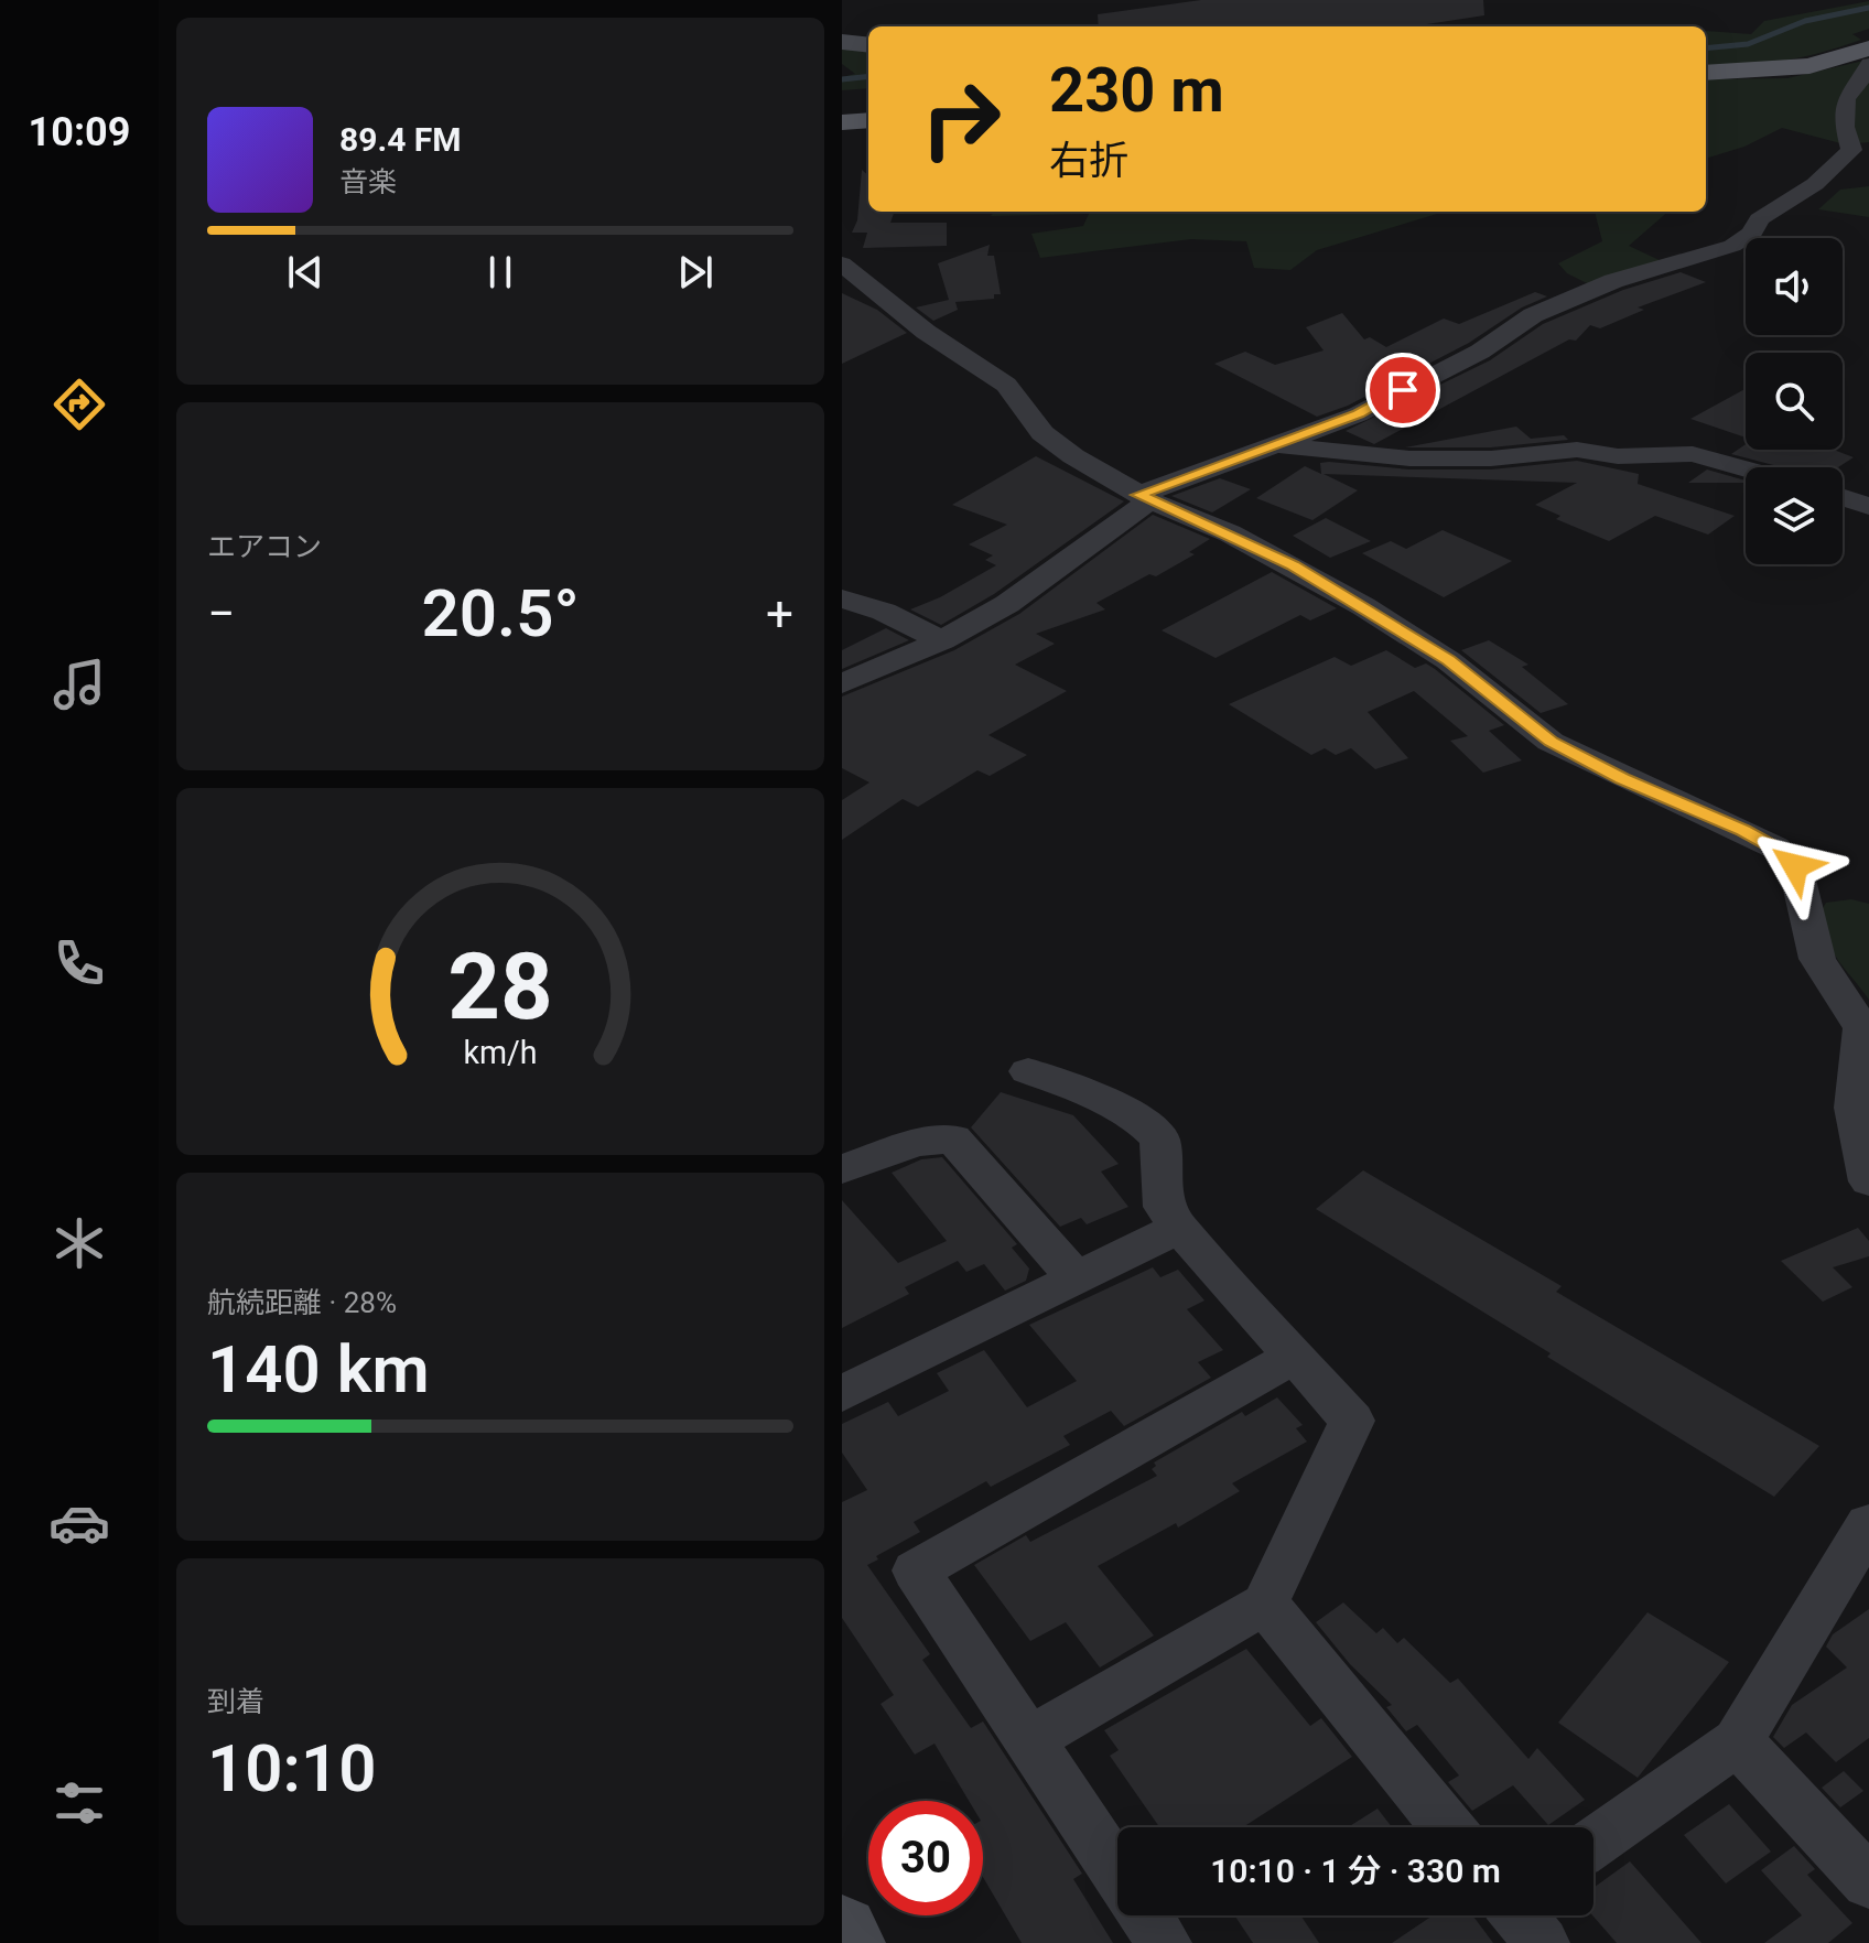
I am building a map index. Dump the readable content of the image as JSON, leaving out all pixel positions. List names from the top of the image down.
{
  "page": {
    "tabs": "10:09",
    "turn": ["230 m", "右折"],
    "song": ["89.4 FM", "音楽"],
    "tile": [
      "エアコン",
      ["航続距離 · 28%", "140 km"],
      ["到着", "10:10"]
    ],
    "heat": ["−", "20.5°", "+"],
    "limit": "30",
    "trip": "10:10 · 1 分 · 330 m",
    "gauge": ["28", "km/h"]
  }
}
